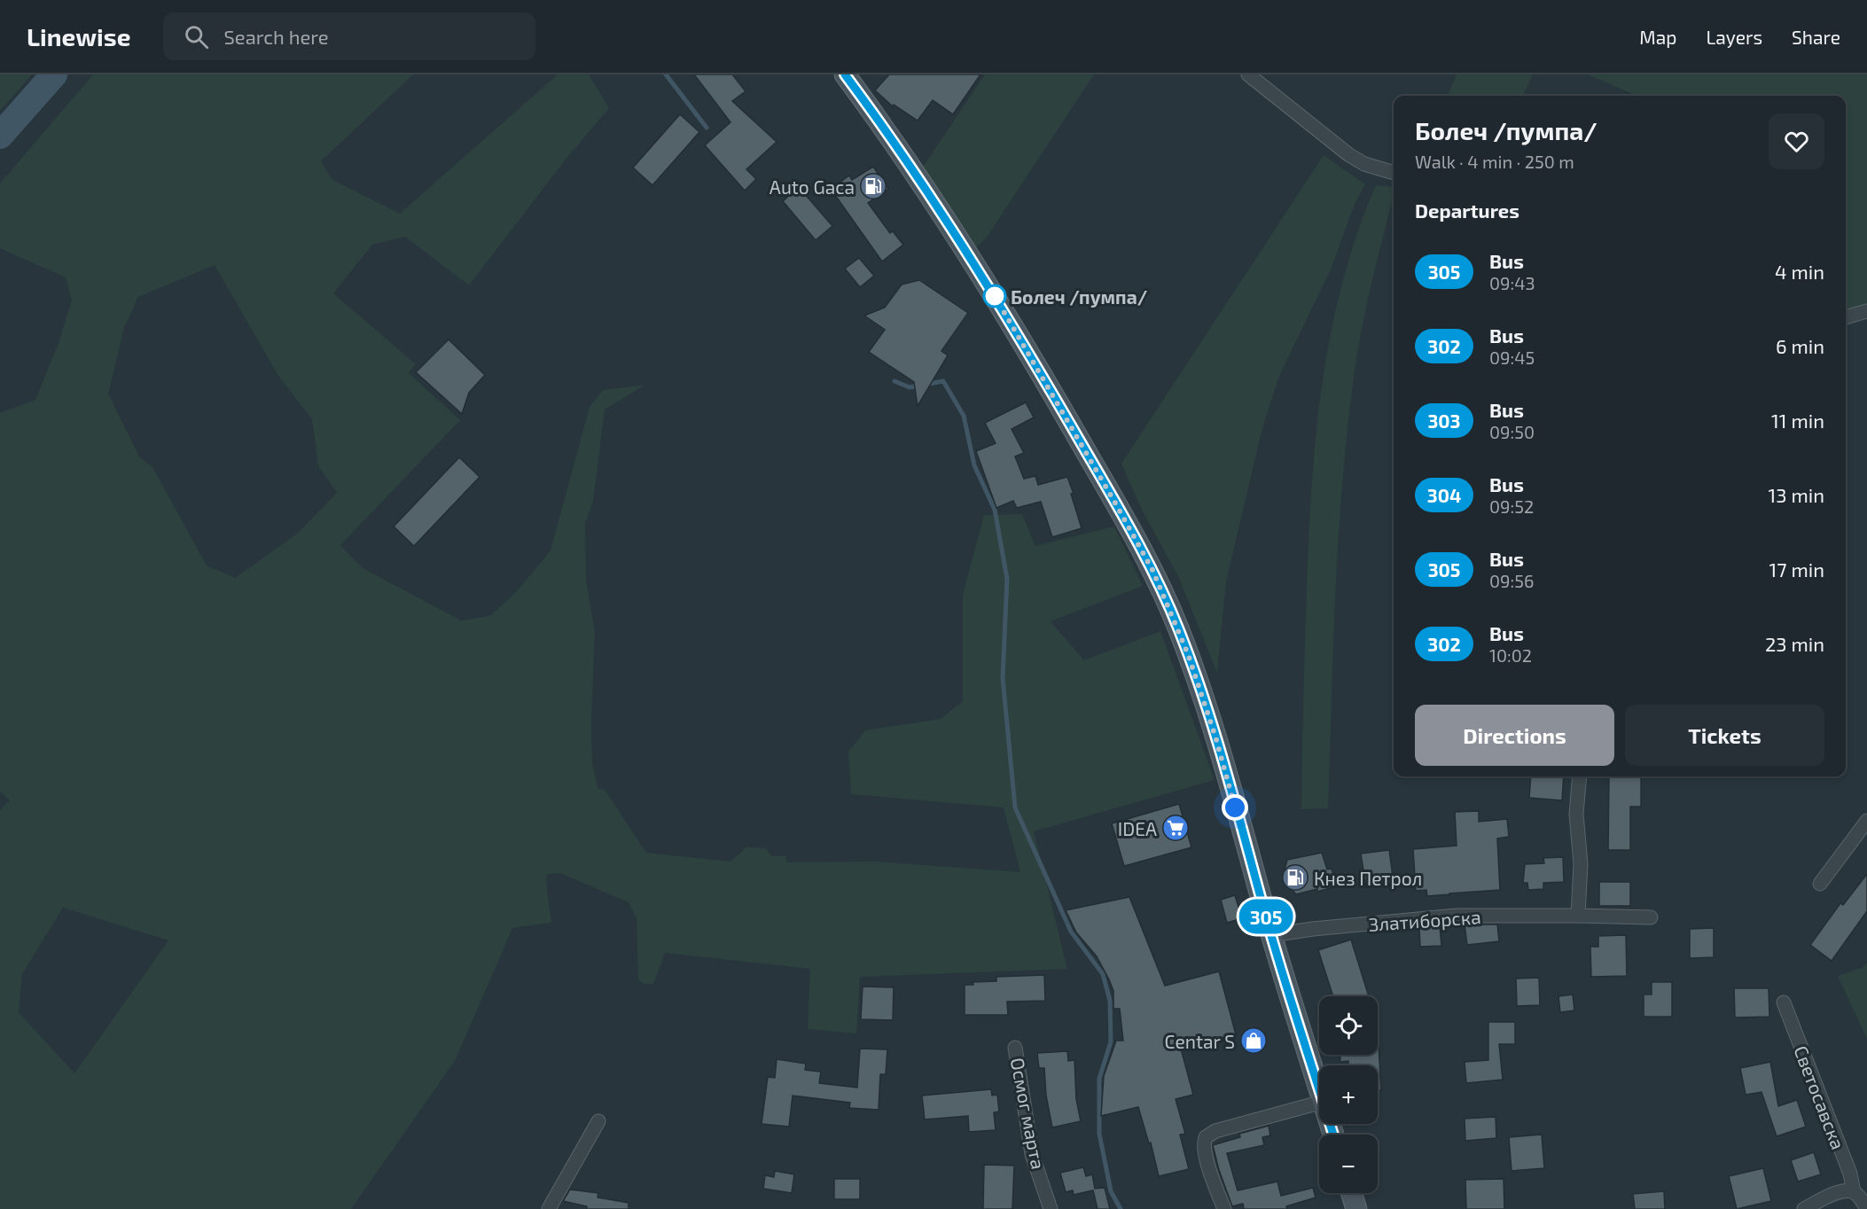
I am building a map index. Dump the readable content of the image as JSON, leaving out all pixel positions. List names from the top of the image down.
{
  "streets": {
    "street": ["Златиборска", "Светосавска", "Осмог марта"]
  },
  "places": {
    "fuel station": ["Auto Gaca", "Кнез Петрол"],
    "other": ["Болеч /пумпа/"],
    "supermarket": ["IDEA"],
    "shop": ["Centar S"]
  },
  "lines": ["bus line 305"],
  "page": {
    "header": "Linewise",
    "search": "Search here",
    "nav": ["Map", "Layers", "Share"],
    "on_map": "305",
    "heading": [
      ["Болеч /пумпа/", "Walk · 4 min · 250 m"],
      "Departures"
    ],
    "list": [
      {
        "mark": "305",
        "name": "Bus",
        "note": "09:43",
        "value": "4 min"
      },
      {
        "mark": "302",
        "name": "Bus",
        "note": "09:45",
        "value": "6 min"
      },
      {
        "mark": "303",
        "name": "Bus",
        "note": "09:50",
        "value": "11 min"
      },
      {
        "mark": "304",
        "name": "Bus",
        "note": "09:52",
        "value": "13 min"
      },
      {
        "mark": "305",
        "name": "Bus",
        "note": "09:56",
        "value": "17 min"
      },
      {
        "mark": "302",
        "name": "Bus",
        "note": "10:02",
        "value": "23 min"
      }
    ],
    "buttons": ["Directions", "Tickets"],
    "map_buttons": ["+", "−"]
  }
}
